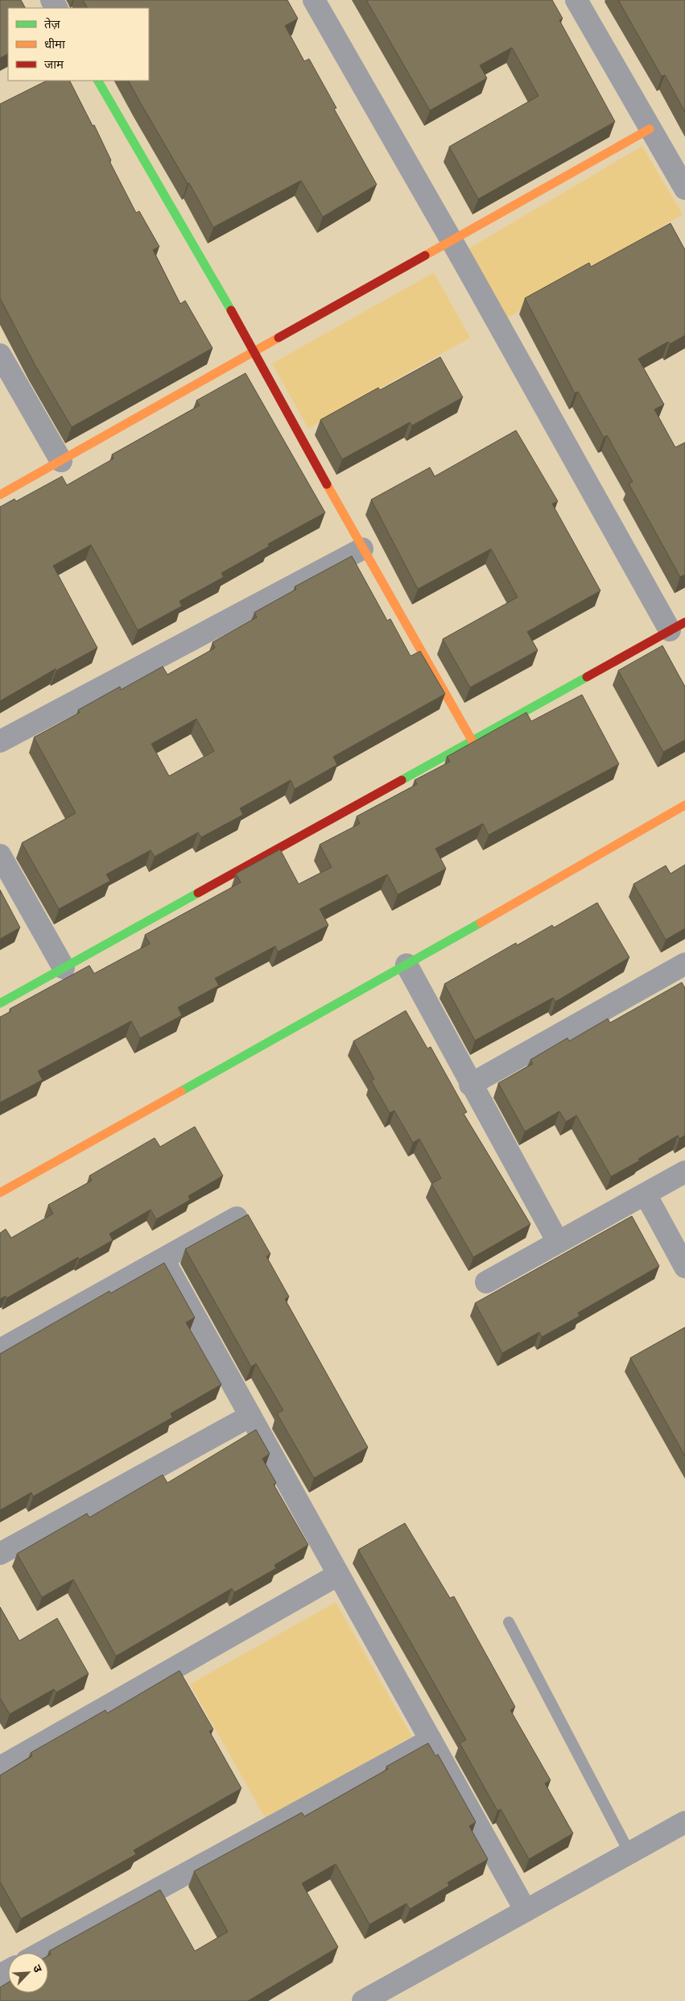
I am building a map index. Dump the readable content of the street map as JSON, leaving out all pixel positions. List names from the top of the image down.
{
  "legend": ["तेज़", "धीमा", "जाम"],
  "north": "top right"
}
